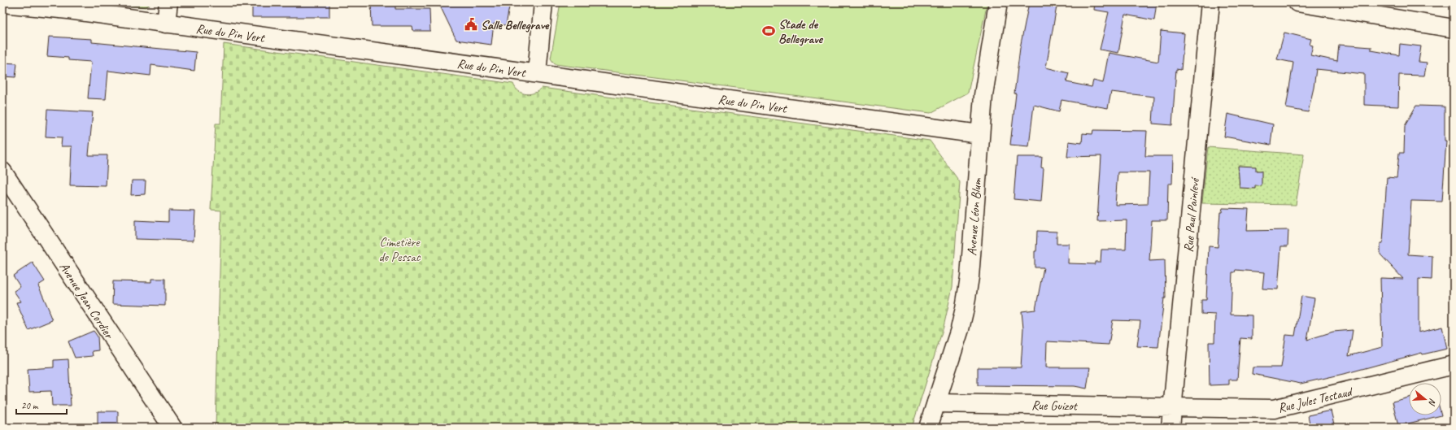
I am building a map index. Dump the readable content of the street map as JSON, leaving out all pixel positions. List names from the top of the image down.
{
  "streets": {
    "street": [
      "Rue du Pin Vert",
      "Rue Paul Painlevé",
      "Avenue Léon Blum",
      "Avenue Jean Cordier",
      "Rue Jules Testaud",
      "Rue Guizot"
    ]
  },
  "crossings": [
    ["Rue du Pin Vert", "Avenue Léon Blum"],
    ["Rue Paul Painlevé", "Rue Jules Testaud"],
    ["Rue Paul Painlevé", "Rue Guizot"],
    ["Avenue Léon Blum", "Rue Guizot"],
    ["Rue Jules Testaud", "Rue Guizot"]
  ],
  "parks": ["Cimetière de Pessac"],
  "places": {
    "public building": ["Salle Bellegrave"],
    "sports": ["Stade de Bellegrave"]
  },
  "scale_bar": "20 m",
  "north": "right"
}
